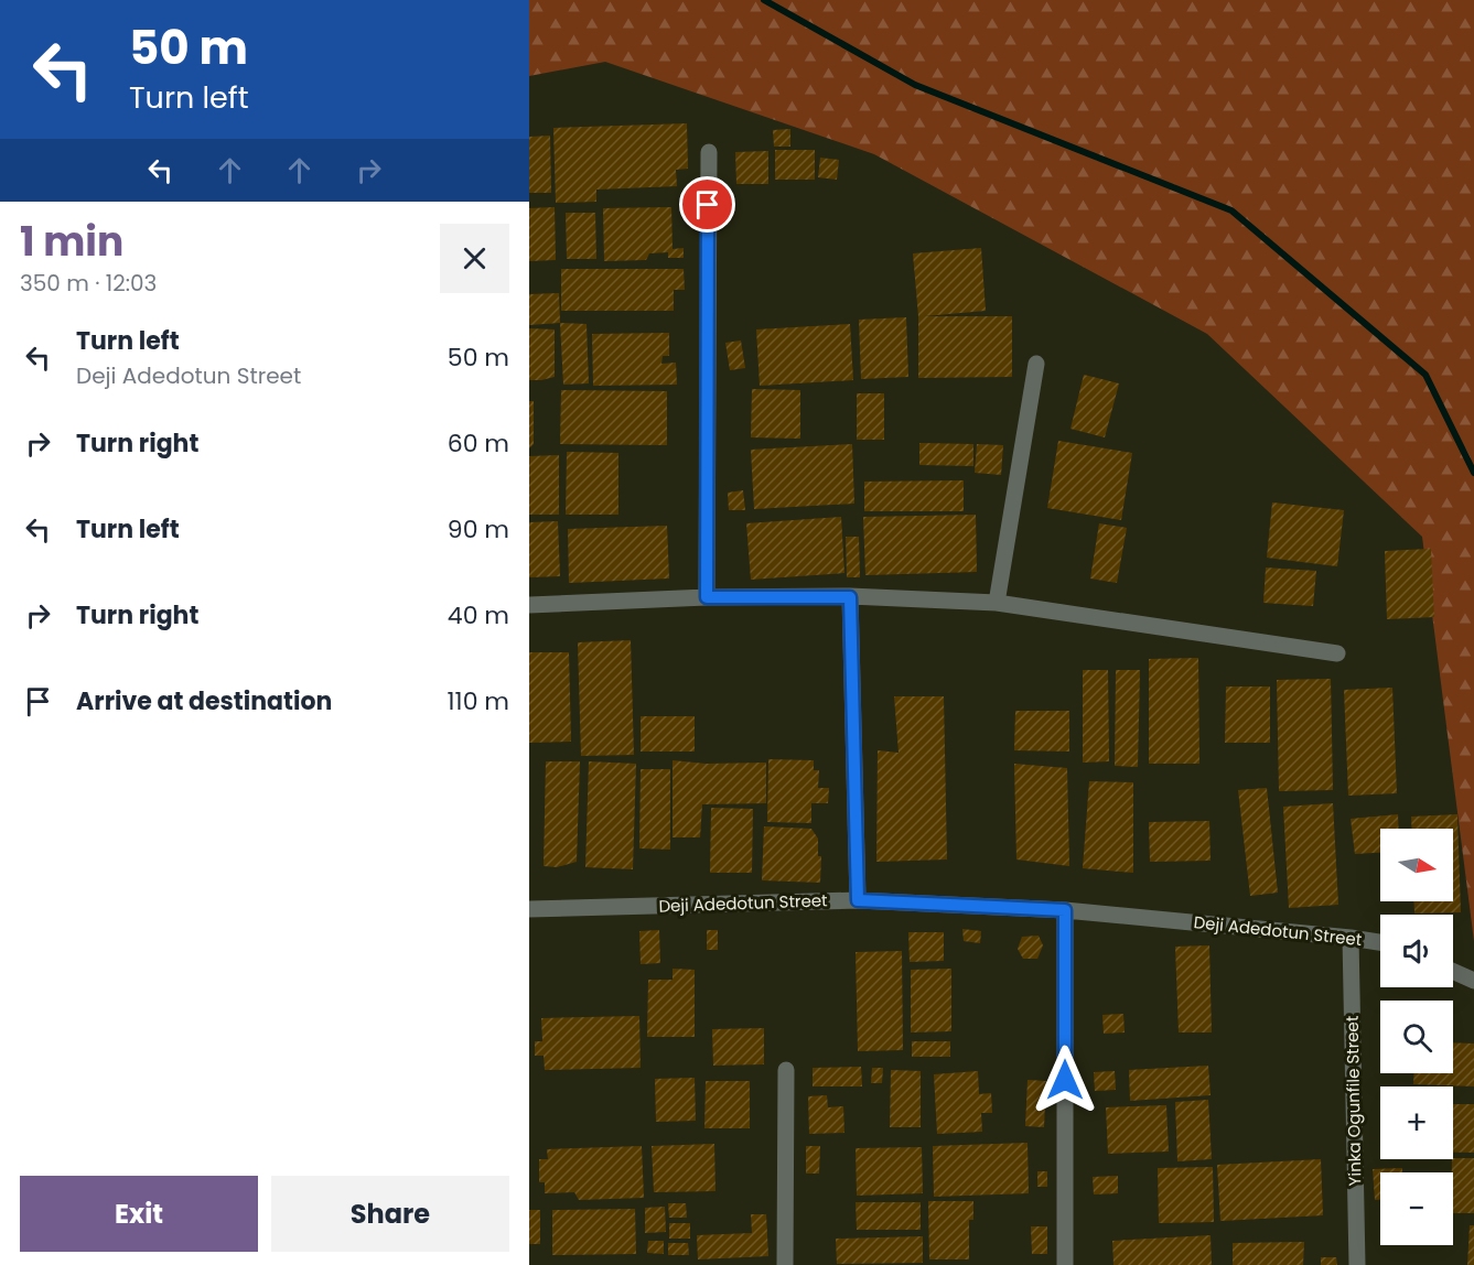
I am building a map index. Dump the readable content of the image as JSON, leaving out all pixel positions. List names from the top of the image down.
{
  "streets": {
    "street": ["Deji Adedotun Street", "Yinka Ogunfile Street"]
  },
  "crossings": [
    ["Deji Adedotun Street", "Yinka Ogunfile Street"]
  ],
  "north": "right",
  "page": {
    "turn": ["50 m", "Turn left"],
    "heading": ["1 min", "350 m · 12:03"],
    "list": [
      {
        "name": "Turn left",
        "note": "Deji Adedotun Street",
        "value": "50 m"
      },
      {
        "name": "Turn right",
        "value": "60 m"
      },
      {
        "name": "Turn left",
        "value": "90 m"
      },
      {
        "name": "Turn right",
        "value": "40 m"
      },
      {
        "name": "Arrive at destination",
        "value": "110 m"
      }
    ],
    "map_buttons": ["+", "−"],
    "buttons": ["Exit", "Share"]
  }
}
